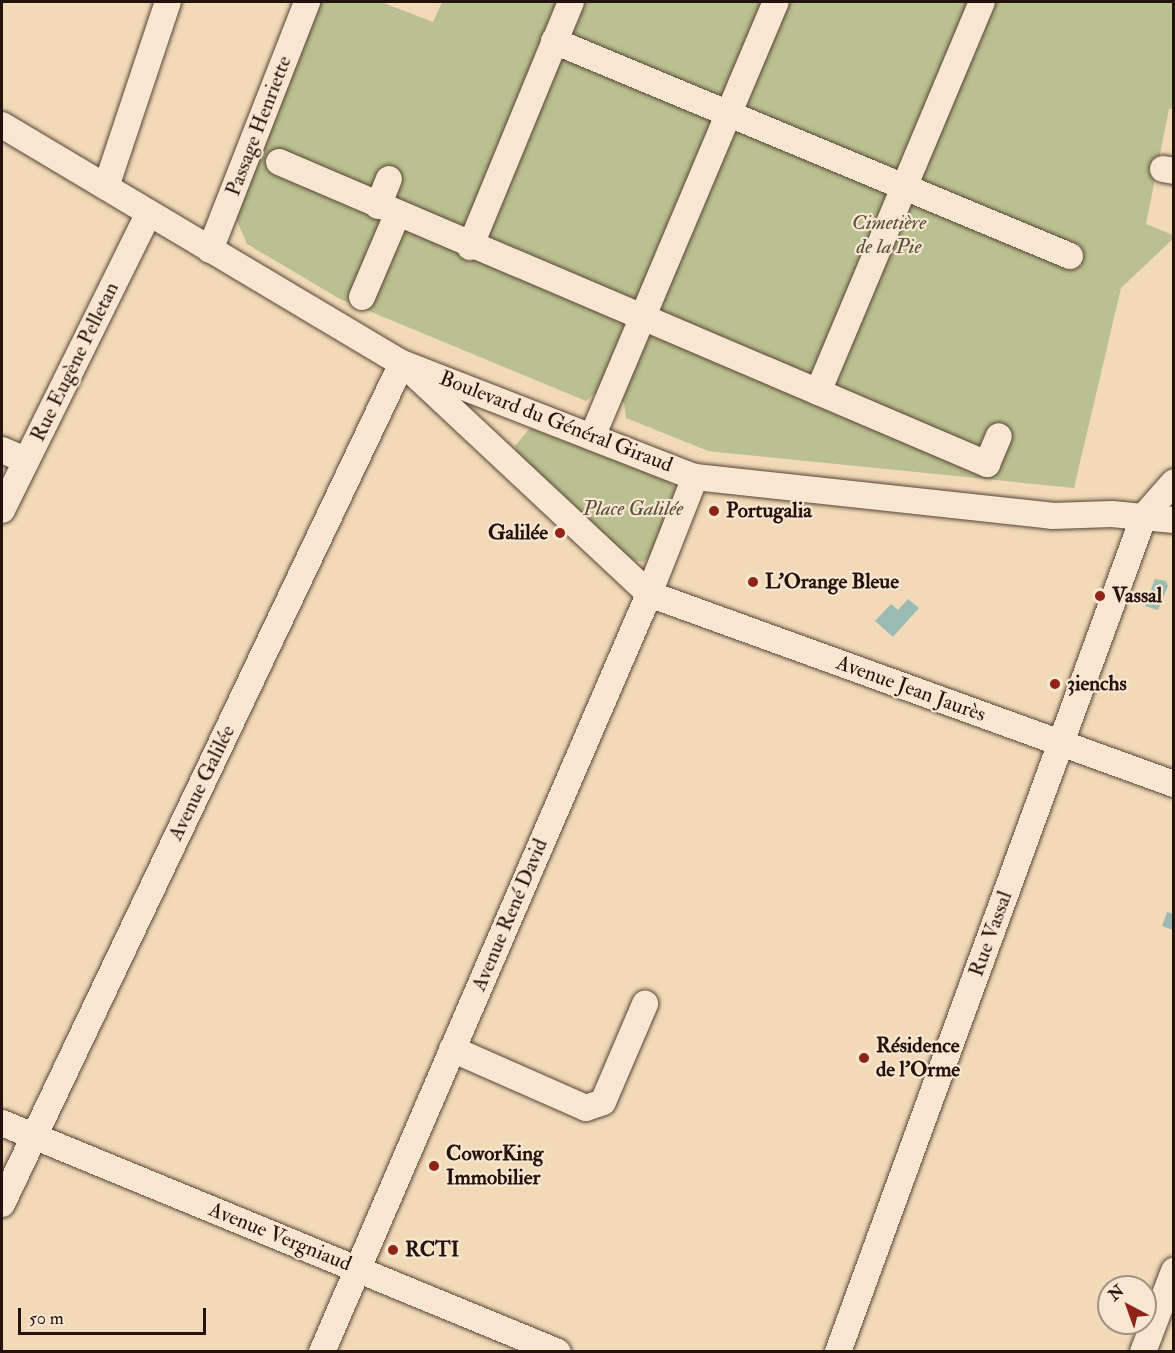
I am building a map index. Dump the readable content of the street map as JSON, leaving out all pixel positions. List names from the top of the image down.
{
  "streets": {
    "street": [
      "Passage Henriette",
      "Rue Eugène Pelletan",
      "Boulevard du Général Giraud",
      "Avenue Jean Jaurès",
      "Avenue Galilée",
      "Avenue René David",
      "Rue Vassal",
      "Avenue Vergniaud"
    ]
  },
  "crossings": [
    ["Passage Henriette", "Boulevard du Général Giraud"],
    ["Rue Eugène Pelletan", "Boulevard du Général Giraud"],
    ["Boulevard du Général Giraud", "Avenue Galilée"],
    ["Boulevard du Général Giraud", "Avenue René David"],
    ["Boulevard du Général Giraud", "Rue Vassal"],
    ["Avenue Jean Jaurès", "Avenue René David"],
    ["Avenue Jean Jaurès", "Rue Vassal"],
    ["Avenue Galilée", "Avenue Vergniaud"],
    ["Avenue René David", "Avenue Vergniaud"]
  ],
  "parks": ["Cimetière de la Pie", "Place Galilée"],
  "places": [
    "Portugalia",
    "Galilée",
    "L'Orange Bleue",
    "Vassal",
    "3ienchs",
    "Résidence de l'Orme",
    "CoworKing Immobilier",
    "RCTI"
  ],
  "scale_bar": "50 m",
  "north": "top left"
}
